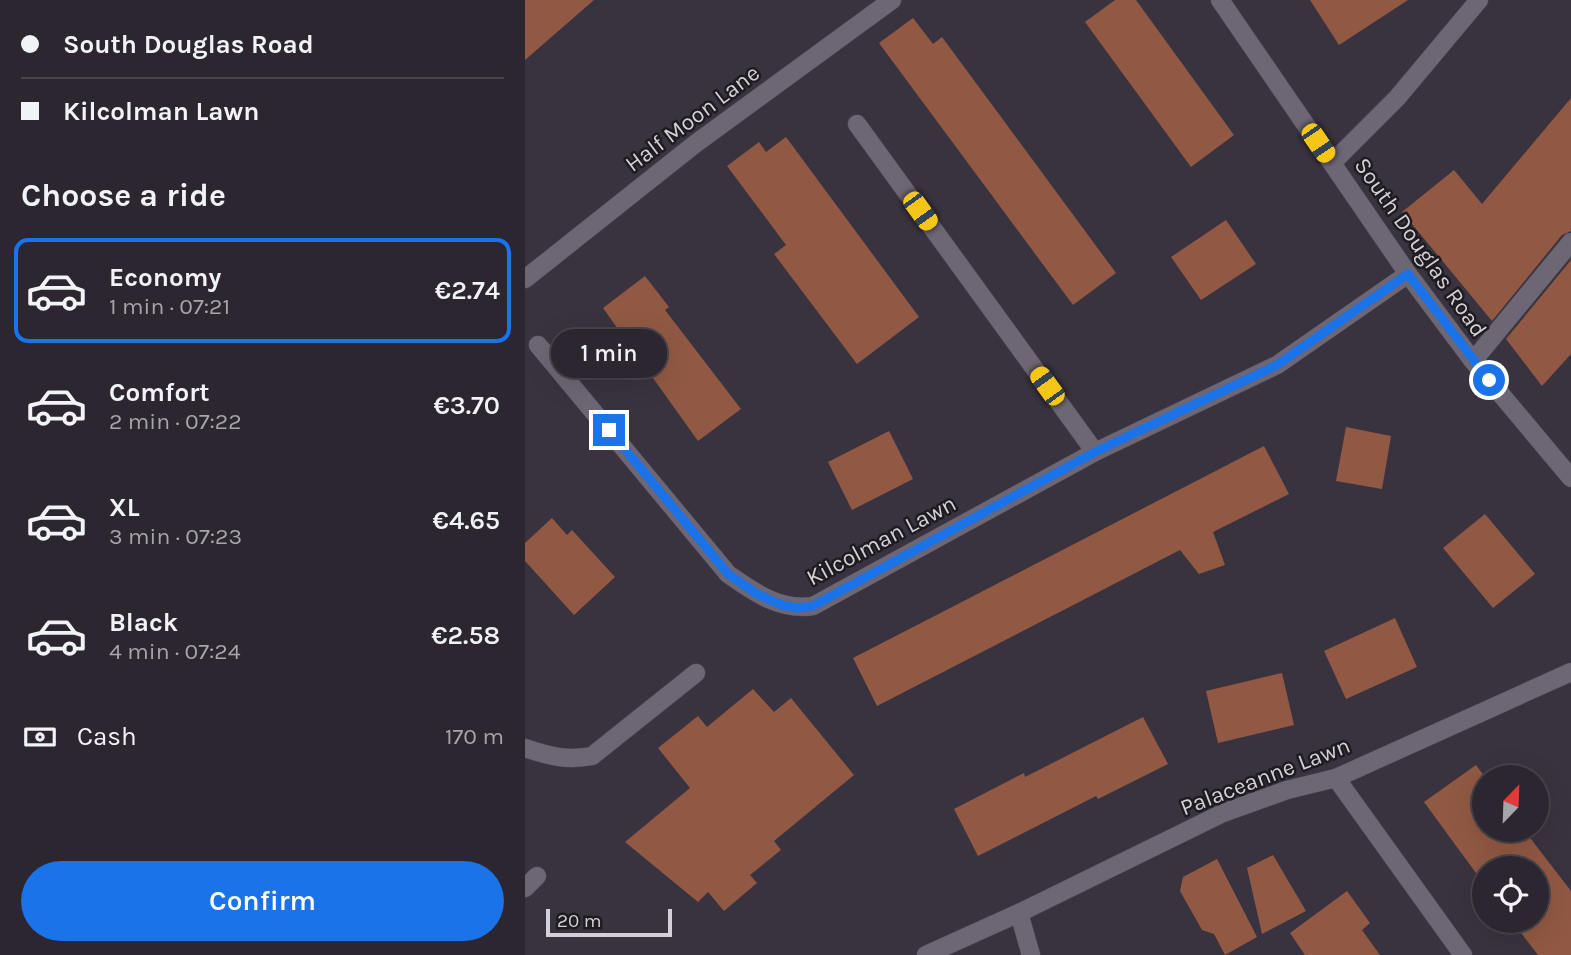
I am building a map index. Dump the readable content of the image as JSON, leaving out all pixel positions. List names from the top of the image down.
{
  "streets": {
    "street": [
      "Half Moon Lane",
      "South Douglas Road",
      "Kilcolman Lawn",
      "Palaceanne Lawn"
    ]
  },
  "crossings": [
    ["South Douglas Road", "Kilcolman Lawn"]
  ],
  "scale_bar": "20 m",
  "north": "top right",
  "page": {
    "banner": ["South Douglas Road", "Kilcolman Lawn"],
    "heading": "Choose a ride",
    "list": [
      {
        "name": "Economy",
        "note": "1 min · 07:21",
        "value": "€2.74"
      },
      {
        "name": "Comfort",
        "note": "2 min · 07:22",
        "value": "€3.70"
      },
      {
        "name": "XL",
        "note": "3 min · 07:23",
        "value": "€4.65"
      },
      {
        "name": "Black",
        "note": "4 min · 07:24",
        "value": "€2.58"
      }
    ],
    "bubble": "1 min",
    "pay": ["Cash", "170 m"],
    "buttons": "Confirm",
    "scale": "20 m"
  }
}
